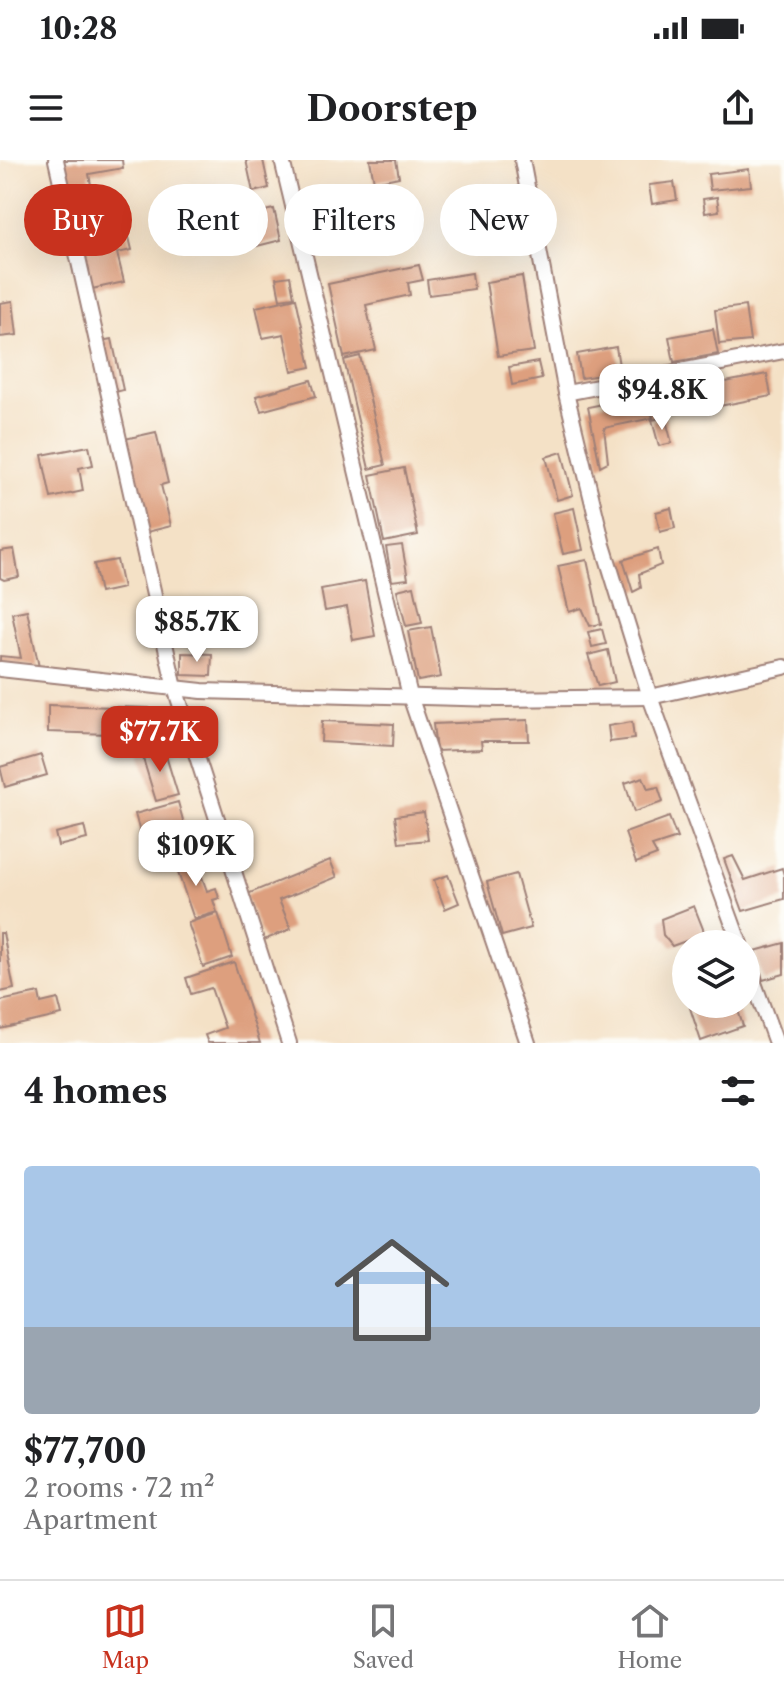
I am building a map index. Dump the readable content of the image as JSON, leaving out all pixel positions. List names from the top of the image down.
{
  "page": {
    "status": "10:28",
    "header": "Doorstep",
    "chip": [
      "Buy",
      "Rent",
      "Filters",
      "New"
    ],
    "price": [
      "$94.8K",
      "$85.7K",
      "$77.7K",
      "$109K"
    ],
    "heading": "4 homes",
    "list": [
      {
        "name": "$77,700",
        "note": "2 rooms · 72 m² · Apartment"
      }
    ],
    "tabs": ["Map", "Saved", "Home"]
  }
}
